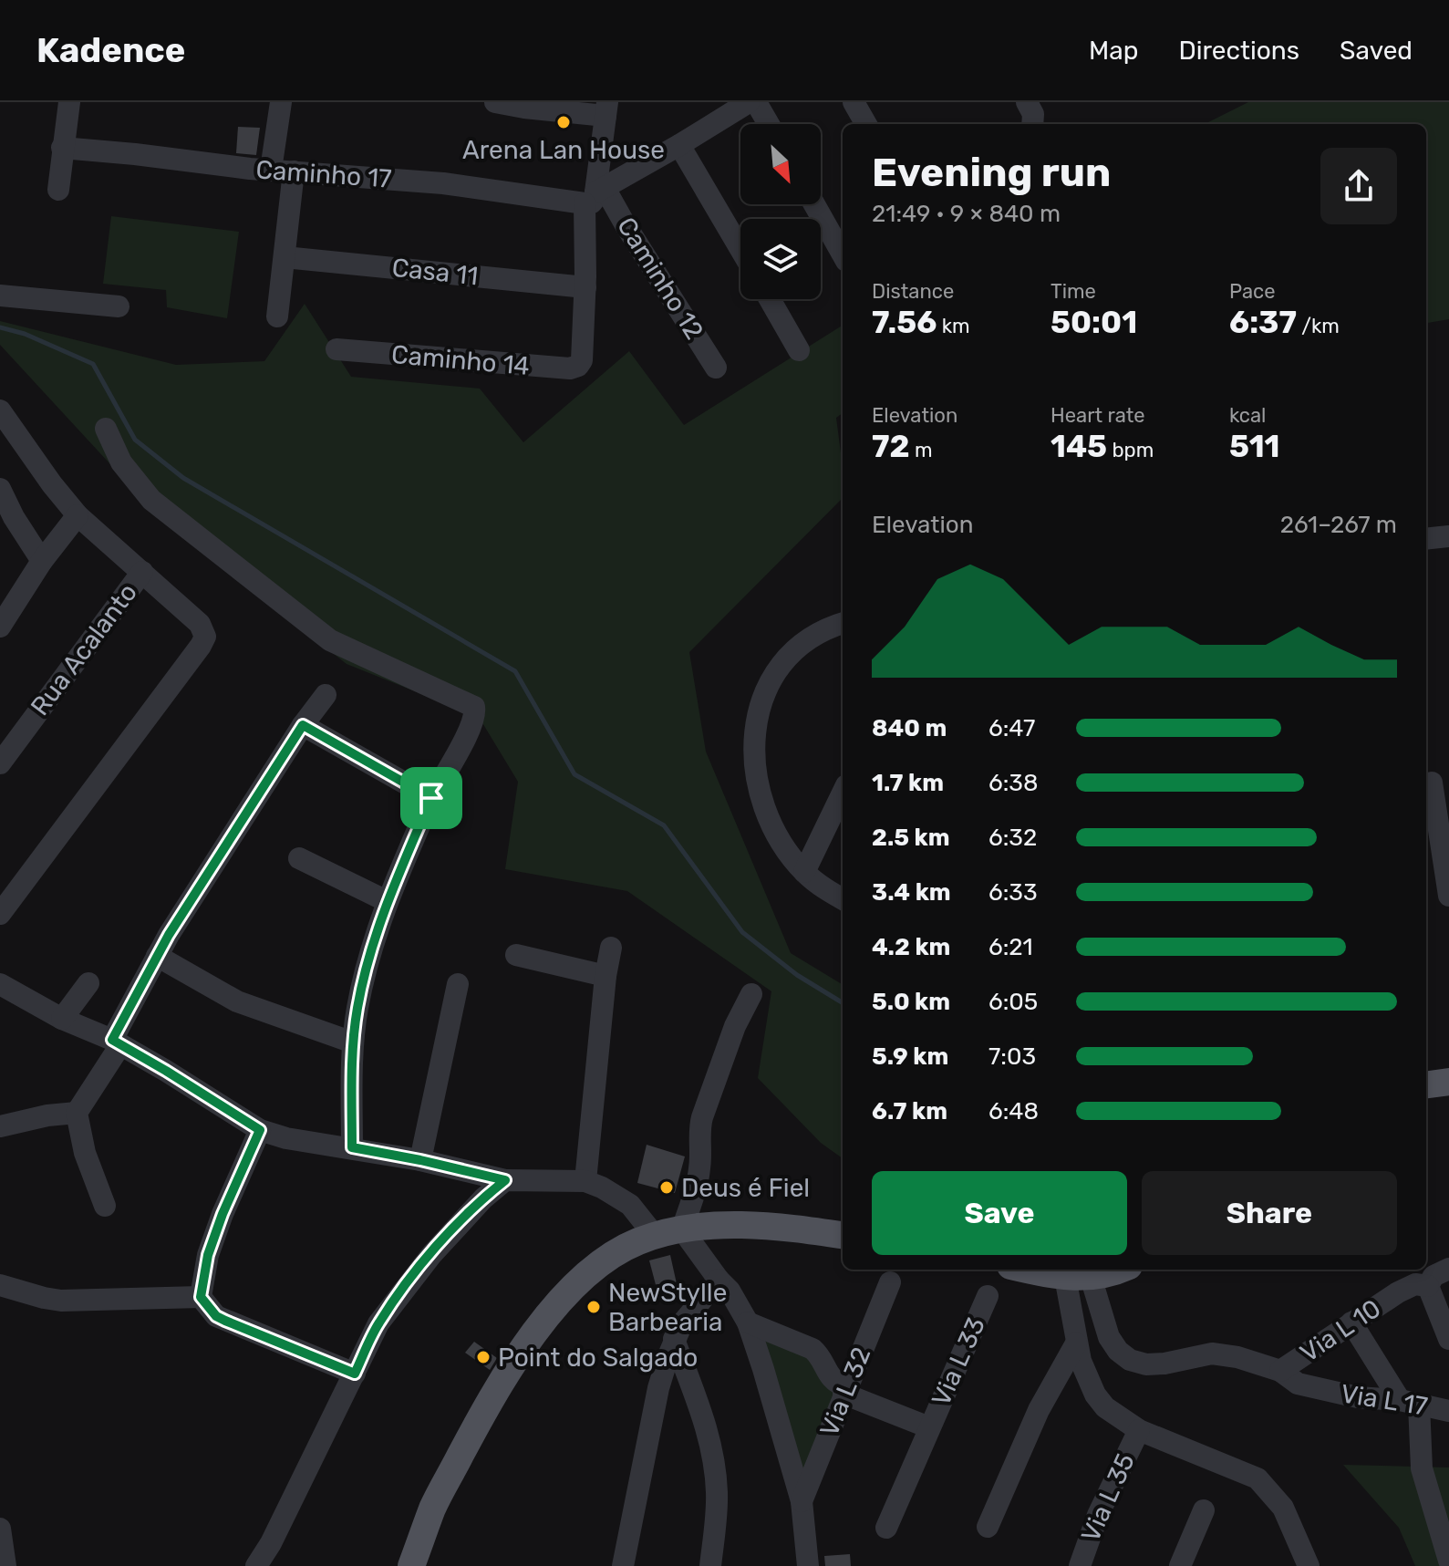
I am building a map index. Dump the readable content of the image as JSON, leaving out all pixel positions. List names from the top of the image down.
{
  "streets": {
    "street": [
      "Caminho 17",
      "Casa 11",
      "Caminho 12",
      "Caminho 14",
      "Rua Acalanto",
      "Via L 10",
      "Via L 33",
      "Via L 32",
      "Via L 17",
      "Via L 35"
    ]
  },
  "crossings": [
    ["Caminho 17", "Caminho 12"],
    ["Casa 11", "Caminho 14"],
    ["Via L 10", "Via L 17"],
    ["Via L 33", "Via L 32"]
  ],
  "places": [
    "Arena Lan House",
    "Deus é Fiel",
    "NewStylle Barbearia",
    "Point do Salgado"
  ],
  "north": "bottom right",
  "page": {
    "header": "Kadence",
    "nav": ["Map", "Directions", "Saved"],
    "heading": ["Evening run", "21:49 · 9 × 840 m"],
    "stats": [
      ["Distance", "7.56 km"],
      ["Time", "50:01"],
      ["Pace", "6:37 /km"],
      ["Elevation", "72 m"],
      ["Heart rate", "145 bpm"],
      ["kcal", "511"]
    ],
    "chart": ["Elevation", "261–267 m"],
    "list": [
      {
        "name": "840 m",
        "note": "6:47"
      },
      {
        "name": "1.7 km",
        "note": "6:38"
      },
      {
        "name": "2.5 km",
        "note": "6:32"
      },
      {
        "name": "3.4 km",
        "note": "6:33"
      },
      {
        "name": "4.2 km",
        "note": "6:21"
      },
      {
        "name": "5.0 km",
        "note": "6:05"
      },
      {
        "name": "5.9 km",
        "note": "7:03"
      },
      {
        "name": "6.7 km",
        "note": "6:48"
      }
    ],
    "buttons": ["Save", "Share"]
  }
}
